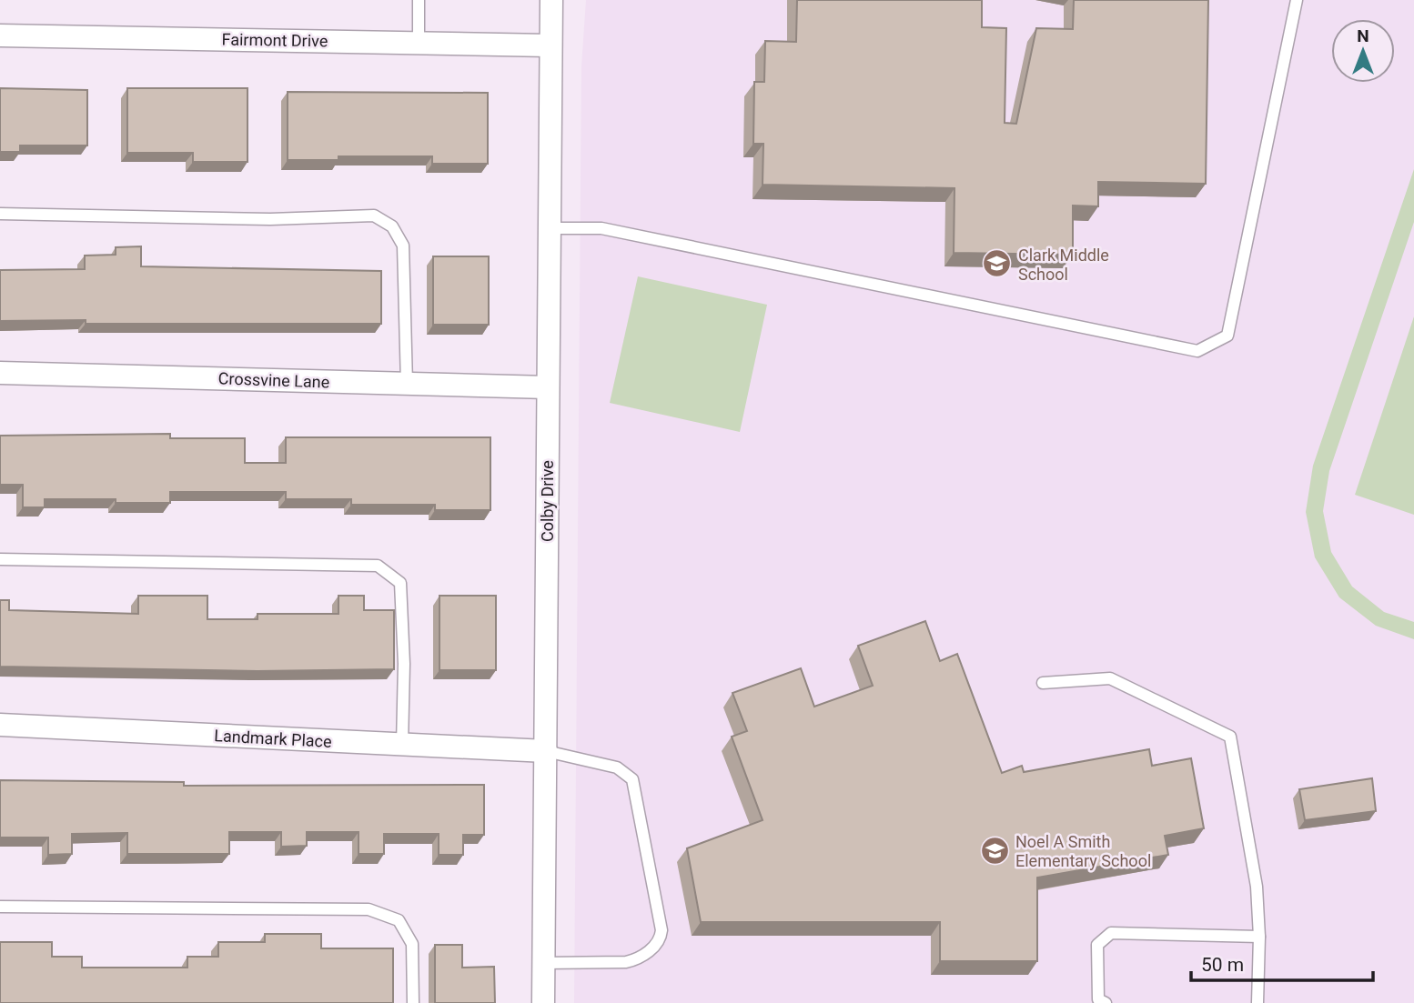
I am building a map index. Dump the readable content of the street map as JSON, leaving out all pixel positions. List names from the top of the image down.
{
  "streets": {
    "street": [
      "Fairmont Drive",
      "Crossvine Lane",
      "Colby Drive",
      "Landmark Place"
    ]
  },
  "crossings": [
    ["Fairmont Drive", "Colby Drive"],
    ["Crossvine Lane", "Colby Drive"],
    ["Colby Drive", "Landmark Place"]
  ],
  "places": {
    "school or university": ["Clark Middle School", "Noel A Smith Elementary School"]
  },
  "scale_bar": "50 m",
  "north": "top"
}
